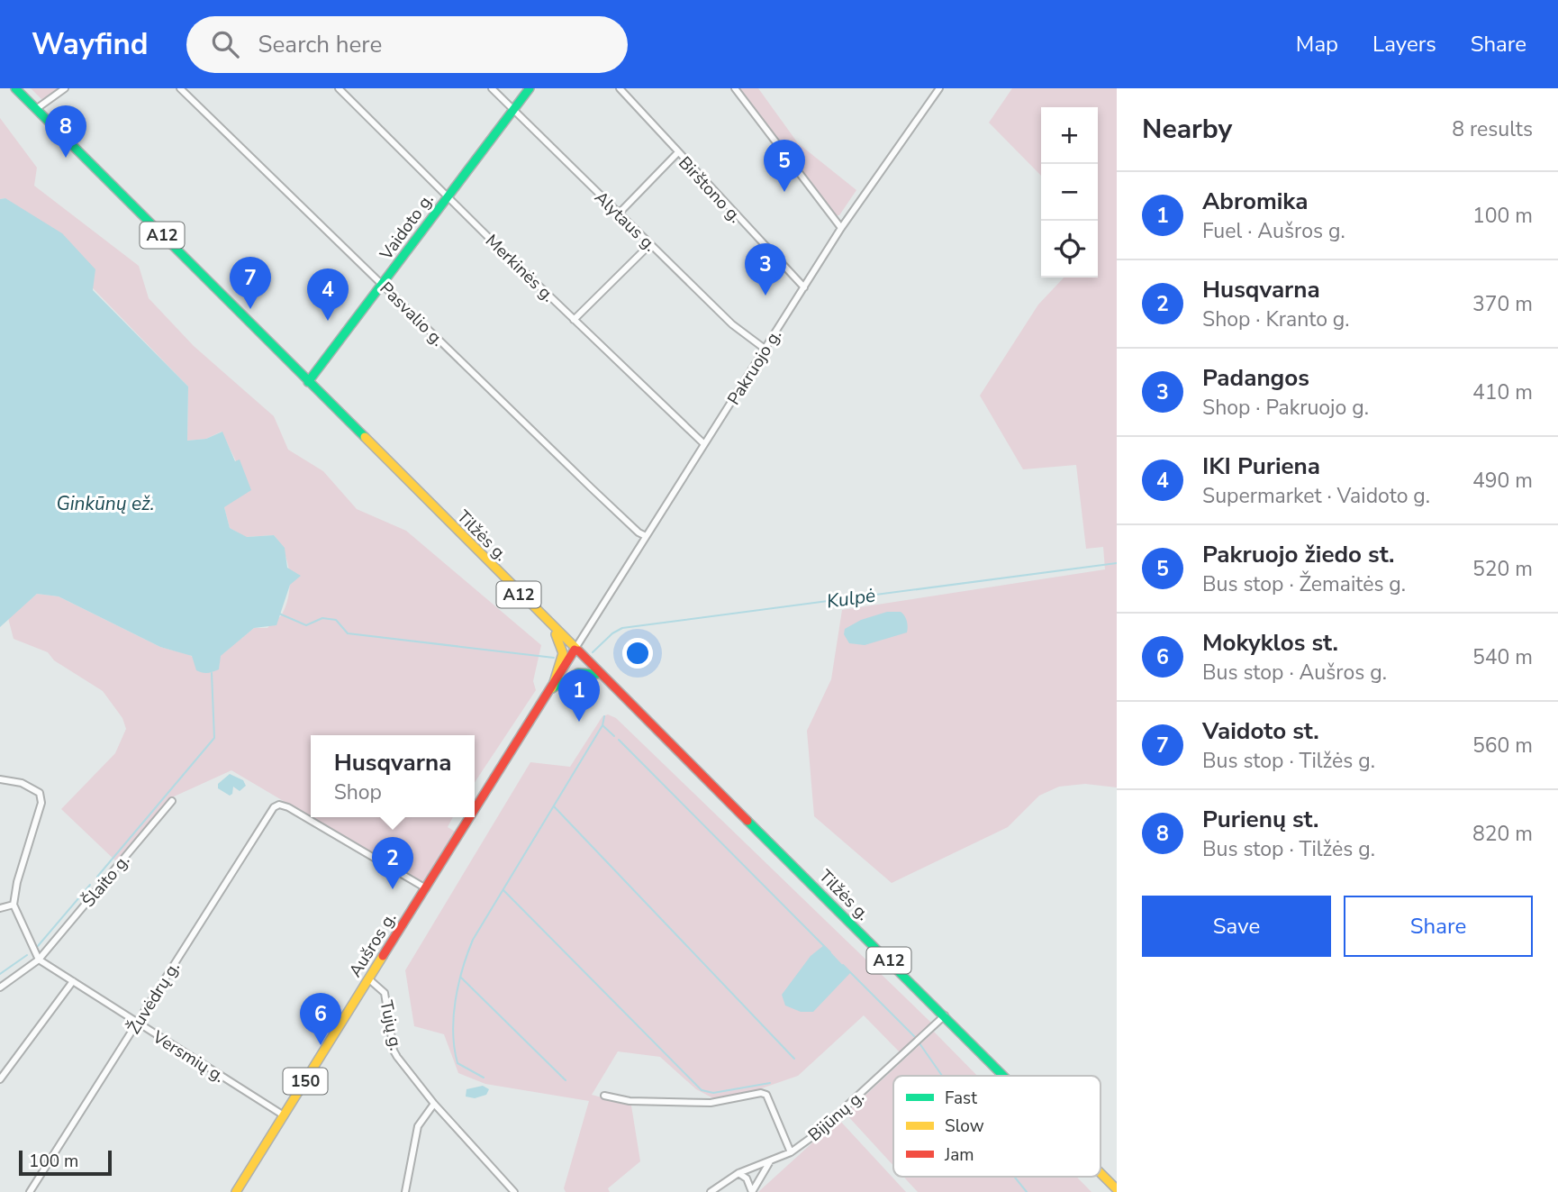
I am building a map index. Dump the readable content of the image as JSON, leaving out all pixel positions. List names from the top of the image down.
{
  "streets": {
    "main road": [
      "Vaidoto g.",
      "A12",
      "Tilžės g.",
      "Aušros g.",
      "150"
    ],
    "street": [
      "Birštono g.",
      "Alytaus g.",
      "Merkinės g.",
      "Pasvalio g.",
      "Pakruojo g.",
      "Šlaito g.",
      "Žuvėdrų g.",
      "Tujų g.",
      "Versmių g.",
      "Bijūnų g."
    ]
  },
  "crossings": [
    ["Birštono g.", "Pakruojo g."],
    ["Alytaus g.", "Vaidoto g."],
    ["Alytaus g.", "Pakruojo g."],
    ["Vaidoto g.", "Merkinės g."],
    ["Vaidoto g.", "Pasvalio g."],
    ["Vaidoto g.", "Tilžės g."],
    ["Merkinės g.", "Pakruojo g."],
    ["Pasvalio g.", "Pakruojo g."],
    ["Pakruojo g.", "Tilžės g."],
    ["Pakruojo g.", "Aušros g."],
    ["Tilžės g.", "Aušros g."],
    ["Tilžės g.", "Bijūnų g."],
    ["Šlaito g.", "Versmių g."],
    ["Aušros g.", "Žuvėdrų g."],
    ["Aušros g.", "Tujų g."],
    ["Aušros g.", "Versmių g."],
    ["Žuvėdrų g.", "Versmių g."]
  ],
  "water": ["Ginkūnų ež.", "Kulpė"],
  "legend": ["Fast", "Slow", "Jam"],
  "scale_bar": "100 m",
  "page": {
    "header": "Wayfind",
    "search": "Search here",
    "nav": ["Map", "Layers", "Share"],
    "heading": ["Nearby", "8 results"],
    "pins": [
      "8",
      "5",
      "3",
      "7",
      "4",
      "1",
      "2",
      "6"
    ],
    "map_buttons": ["+", "−"],
    "list": [
      {
        "mark": "1",
        "name": "Abromika",
        "note": "Fuel · Aušros g.",
        "value": "100 m"
      },
      {
        "mark": "2",
        "name": "Husqvarna",
        "note": "Shop · Kranto g.",
        "value": "370 m"
      },
      {
        "mark": "3",
        "name": "Padangos",
        "note": "Shop · Pakruojo g.",
        "value": "410 m"
      },
      {
        "mark": "4",
        "name": "IKI Puriena",
        "note": "Supermarket · Vaidoto g.",
        "value": "490 m"
      },
      {
        "mark": "5",
        "name": "Pakruojo žiedo st.",
        "note": "Bus stop · Žemaitės g.",
        "value": "520 m"
      },
      {
        "mark": "6",
        "name": "Mokyklos st.",
        "note": "Bus stop · Aušros g.",
        "value": "540 m"
      },
      {
        "mark": "7",
        "name": "Vaidoto st.",
        "note": "Bus stop · Tilžės g.",
        "value": "560 m"
      },
      {
        "mark": "8",
        "name": "Purienų st.",
        "note": "Bus stop · Tilžės g.",
        "value": "820 m"
      }
    ],
    "popup": ["Husqvarna", "Shop"],
    "buttons": ["Save", "Share"],
    "scale": "100 m"
  }
}
